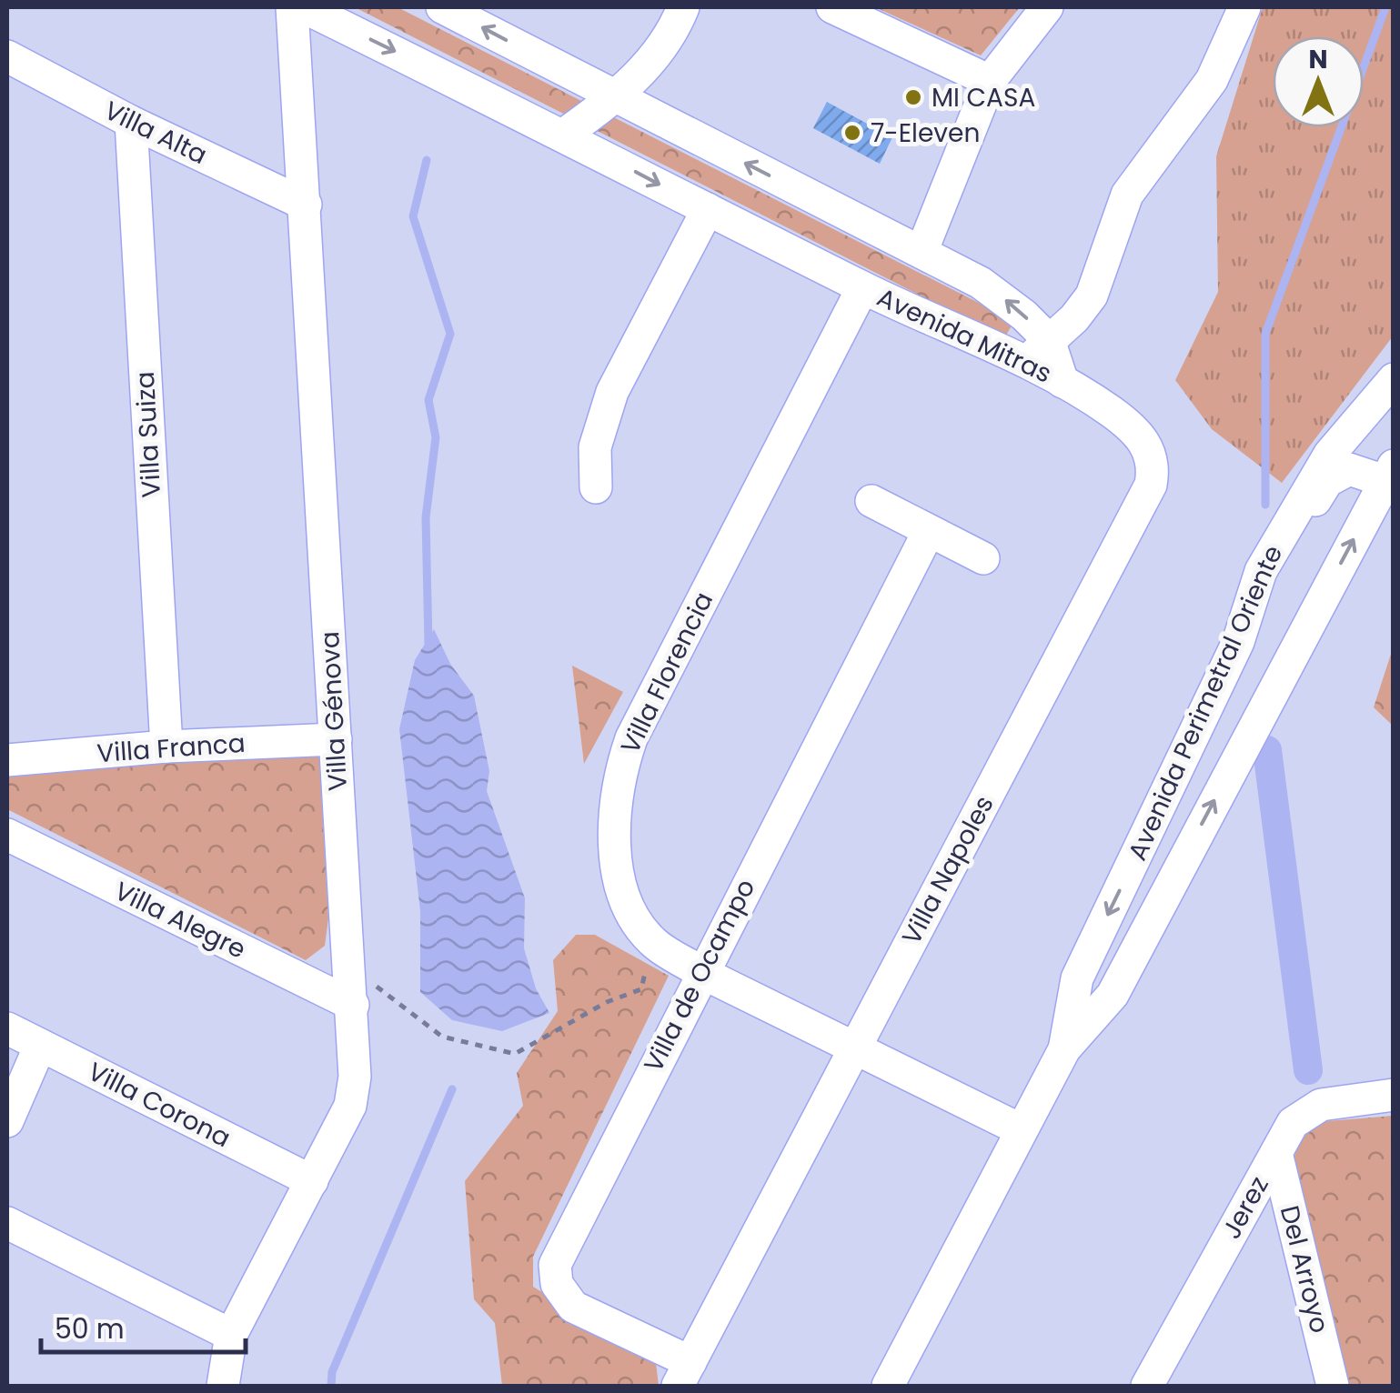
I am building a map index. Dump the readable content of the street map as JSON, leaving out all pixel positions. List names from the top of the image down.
{
  "streets": {
    "street": [
      "Villa Alta",
      "Avenida Mitras",
      "Villa Suiza",
      "Villa Florencia",
      "Avenida Perimetral Oriente",
      "Villa Génova",
      "Villa Franca",
      "Villa Napoles",
      "Villa Alegre",
      "Villa de Ocampo",
      "Villa Corona",
      "Jerez",
      "Del Arroyo"
    ]
  },
  "crossings": [
    ["Villa Alta", "Villa Suiza"],
    ["Villa Alta", "Villa Génova"],
    ["Avenida Mitras", "Villa Florencia"],
    ["Avenida Mitras", "Villa Napoles"],
    ["Villa Suiza", "Villa Franca"],
    ["Villa Florencia", "Avenida Perimetral Oriente"],
    ["Villa Florencia", "Villa Napoles"],
    ["Villa Florencia", "Villa de Ocampo"],
    ["Villa Génova", "Villa Franca"],
    ["Villa Génova", "Villa Alegre"],
    ["Villa Génova", "Villa Corona"],
    ["Villa Napoles", "Villa de Ocampo"],
    ["Jerez", "Del Arroyo"]
  ],
  "places": ["MI CASA", "7-Eleven"],
  "scale_bar": "50 m",
  "north": "top"
}
